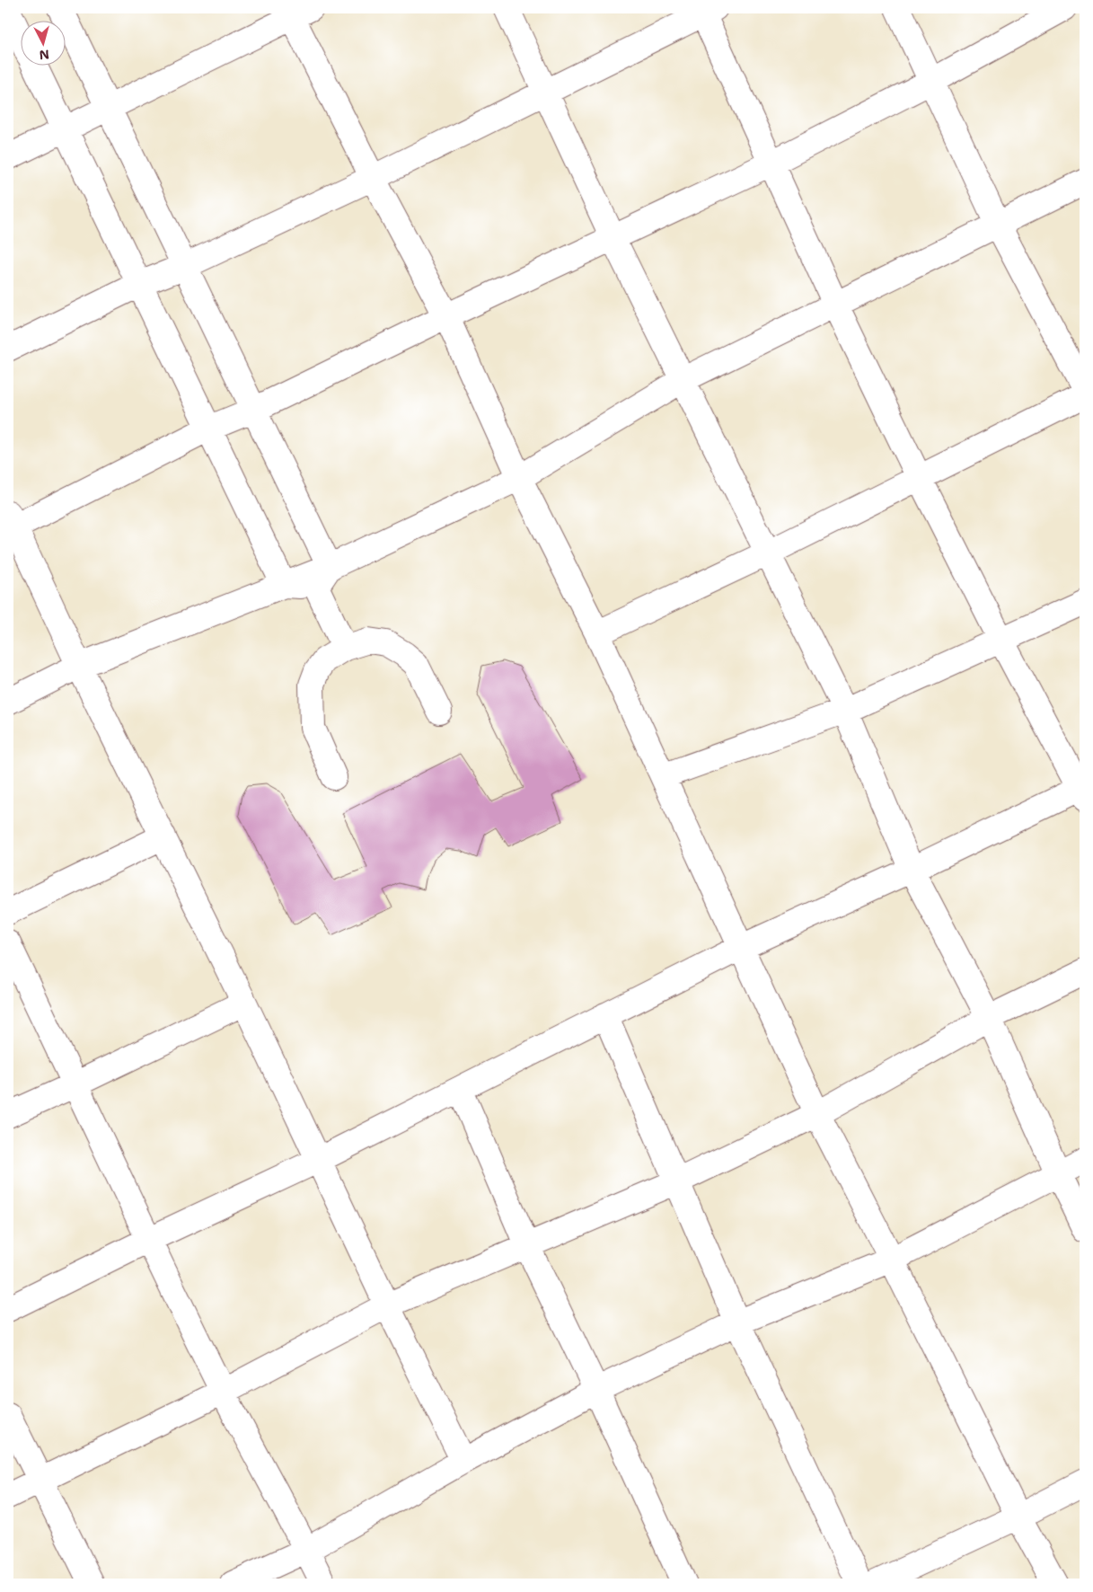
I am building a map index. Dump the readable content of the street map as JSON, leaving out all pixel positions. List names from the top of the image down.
{
  "north": "bottom"
}
